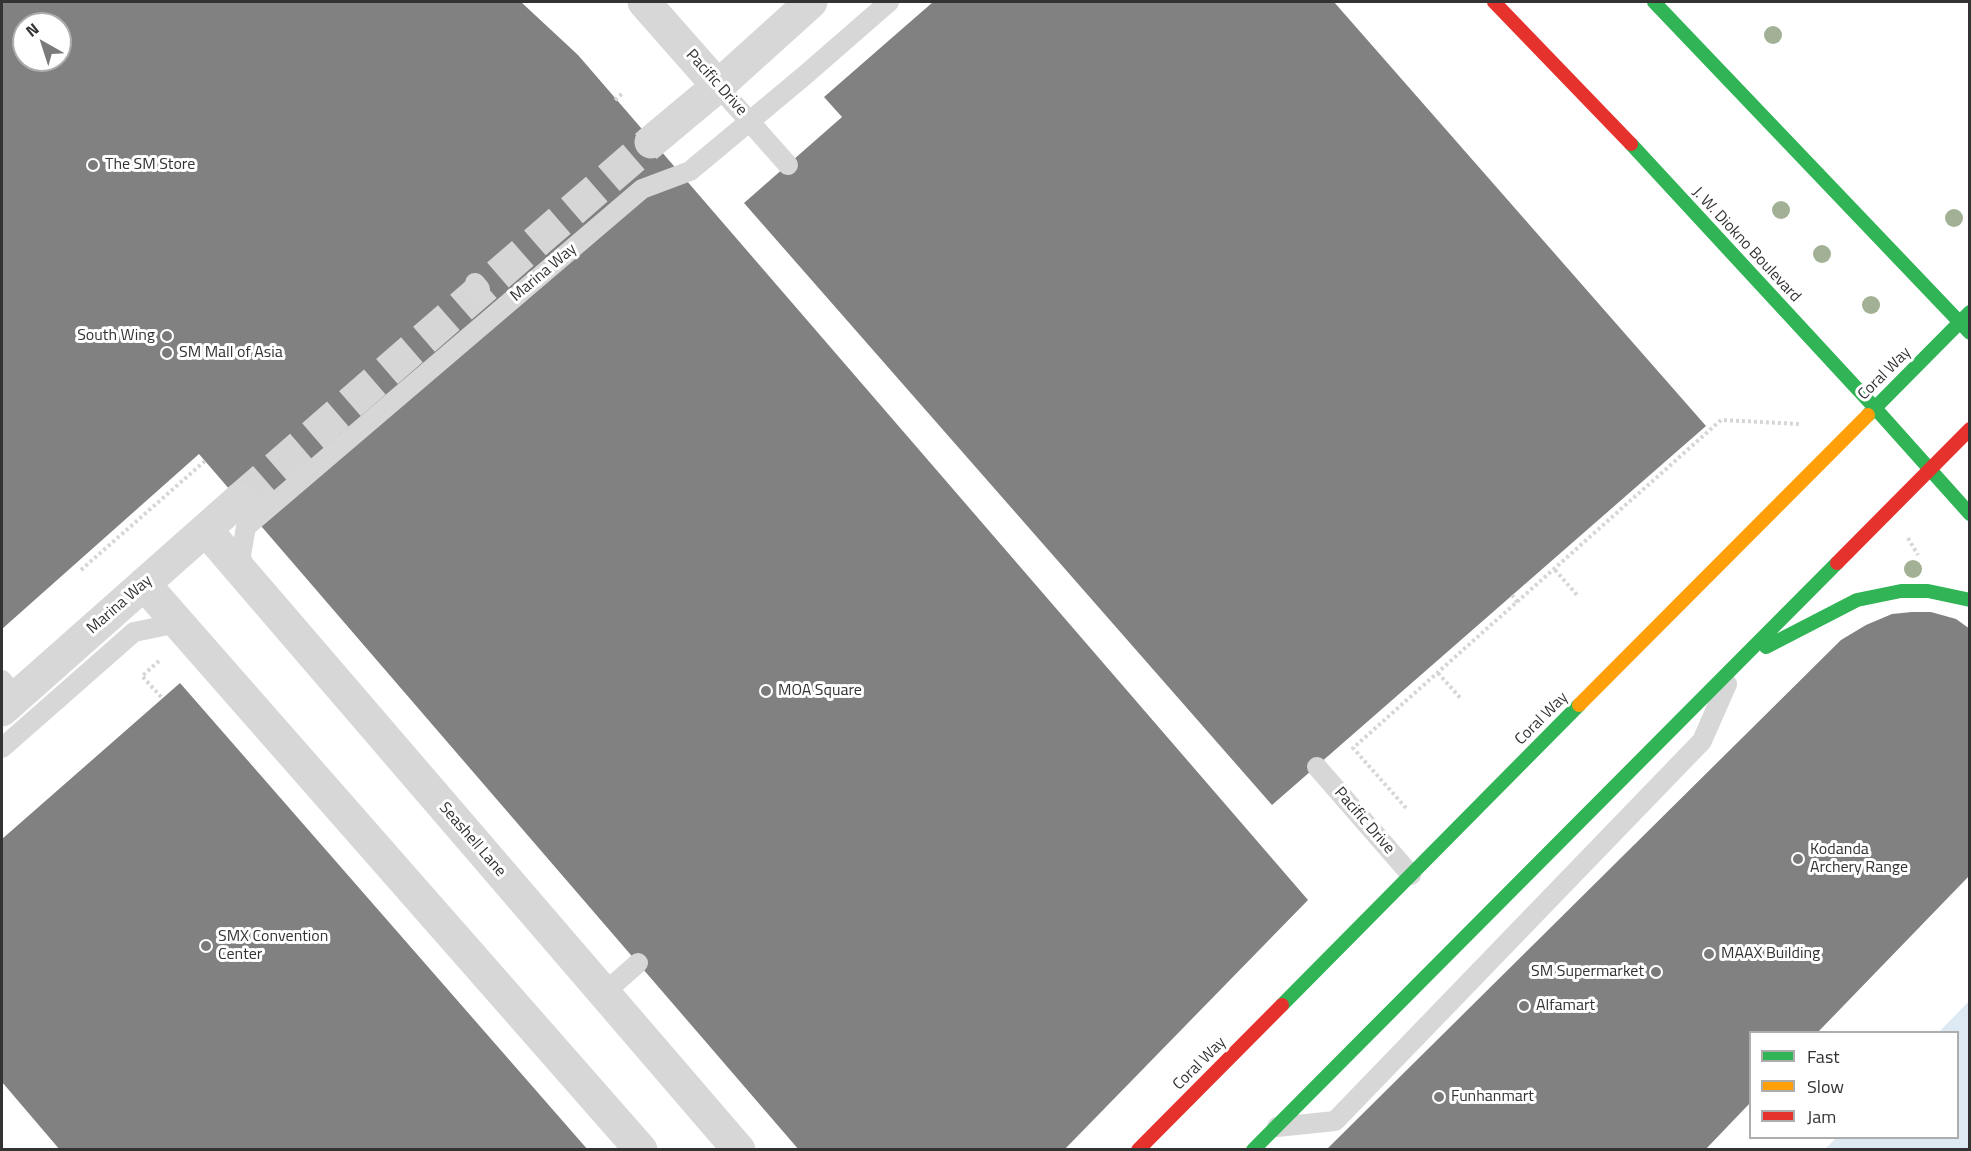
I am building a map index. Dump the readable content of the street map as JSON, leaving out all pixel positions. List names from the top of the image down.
{
  "streets": {
    "street": [
      "Pacific Drive",
      "J. W. Diokno Boulevard",
      "Marina Way",
      "Coral Way",
      "Seashell Lane"
    ]
  },
  "crossings": [
    ["Pacific Drive", "Marina Way"],
    ["Pacific Drive", "Coral Way"],
    ["J. W. Diokno Boulevard", "Coral Way"],
    ["Marina Way", "Seashell Lane"]
  ],
  "places": [
    "The SM Store",
    "South Wing",
    "SM Mall of Asia",
    "MOA Square",
    "Kodanda Archery Range",
    "SMX Convention Center",
    "MAAX Building",
    "SM Supermarket",
    "Alfamart",
    "Funhanmart"
  ],
  "legend": ["Fast", "Slow", "Jam"],
  "north": "top left"
}
